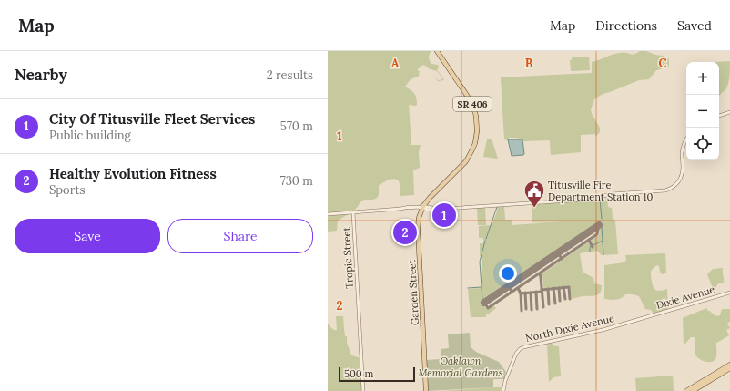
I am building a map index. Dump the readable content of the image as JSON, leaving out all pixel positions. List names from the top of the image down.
{
  "streets": {
    "main road": ["SR 406", "Garden Street"],
    "street": ["Tropic Street", "Dixie Avenue", "North Dixie Avenue"]
  },
  "crossings": [
    ["Dixie Avenue", "North Dixie Avenue"]
  ],
  "parks": ["Oaklawn Memorial Gardens"],
  "places": {
    "public building": ["Titusville Fire Department Station 10"]
  },
  "scale_bar": "500 m",
  "page": {
    "header": "Map",
    "nav": ["Map", "Directions", "Saved"],
    "heading": ["Nearby", "2 results"],
    "map_buttons": ["+", "−"],
    "list": [
      {
        "mark": "1",
        "name": "City Of Titusville Fleet Services",
        "note": "Public building",
        "value": "570 m"
      },
      {
        "mark": "2",
        "name": "Healthy Evolution Fitness",
        "note": "Sports",
        "value": "730 m"
      }
    ],
    "pins": ["1", "2"],
    "buttons": ["Save", "Share"],
    "scale": "500 m"
  },
  "grid": {
    "columns": ["A", "B", "C"],
    "rows": ["1", "2"]
  }
}
